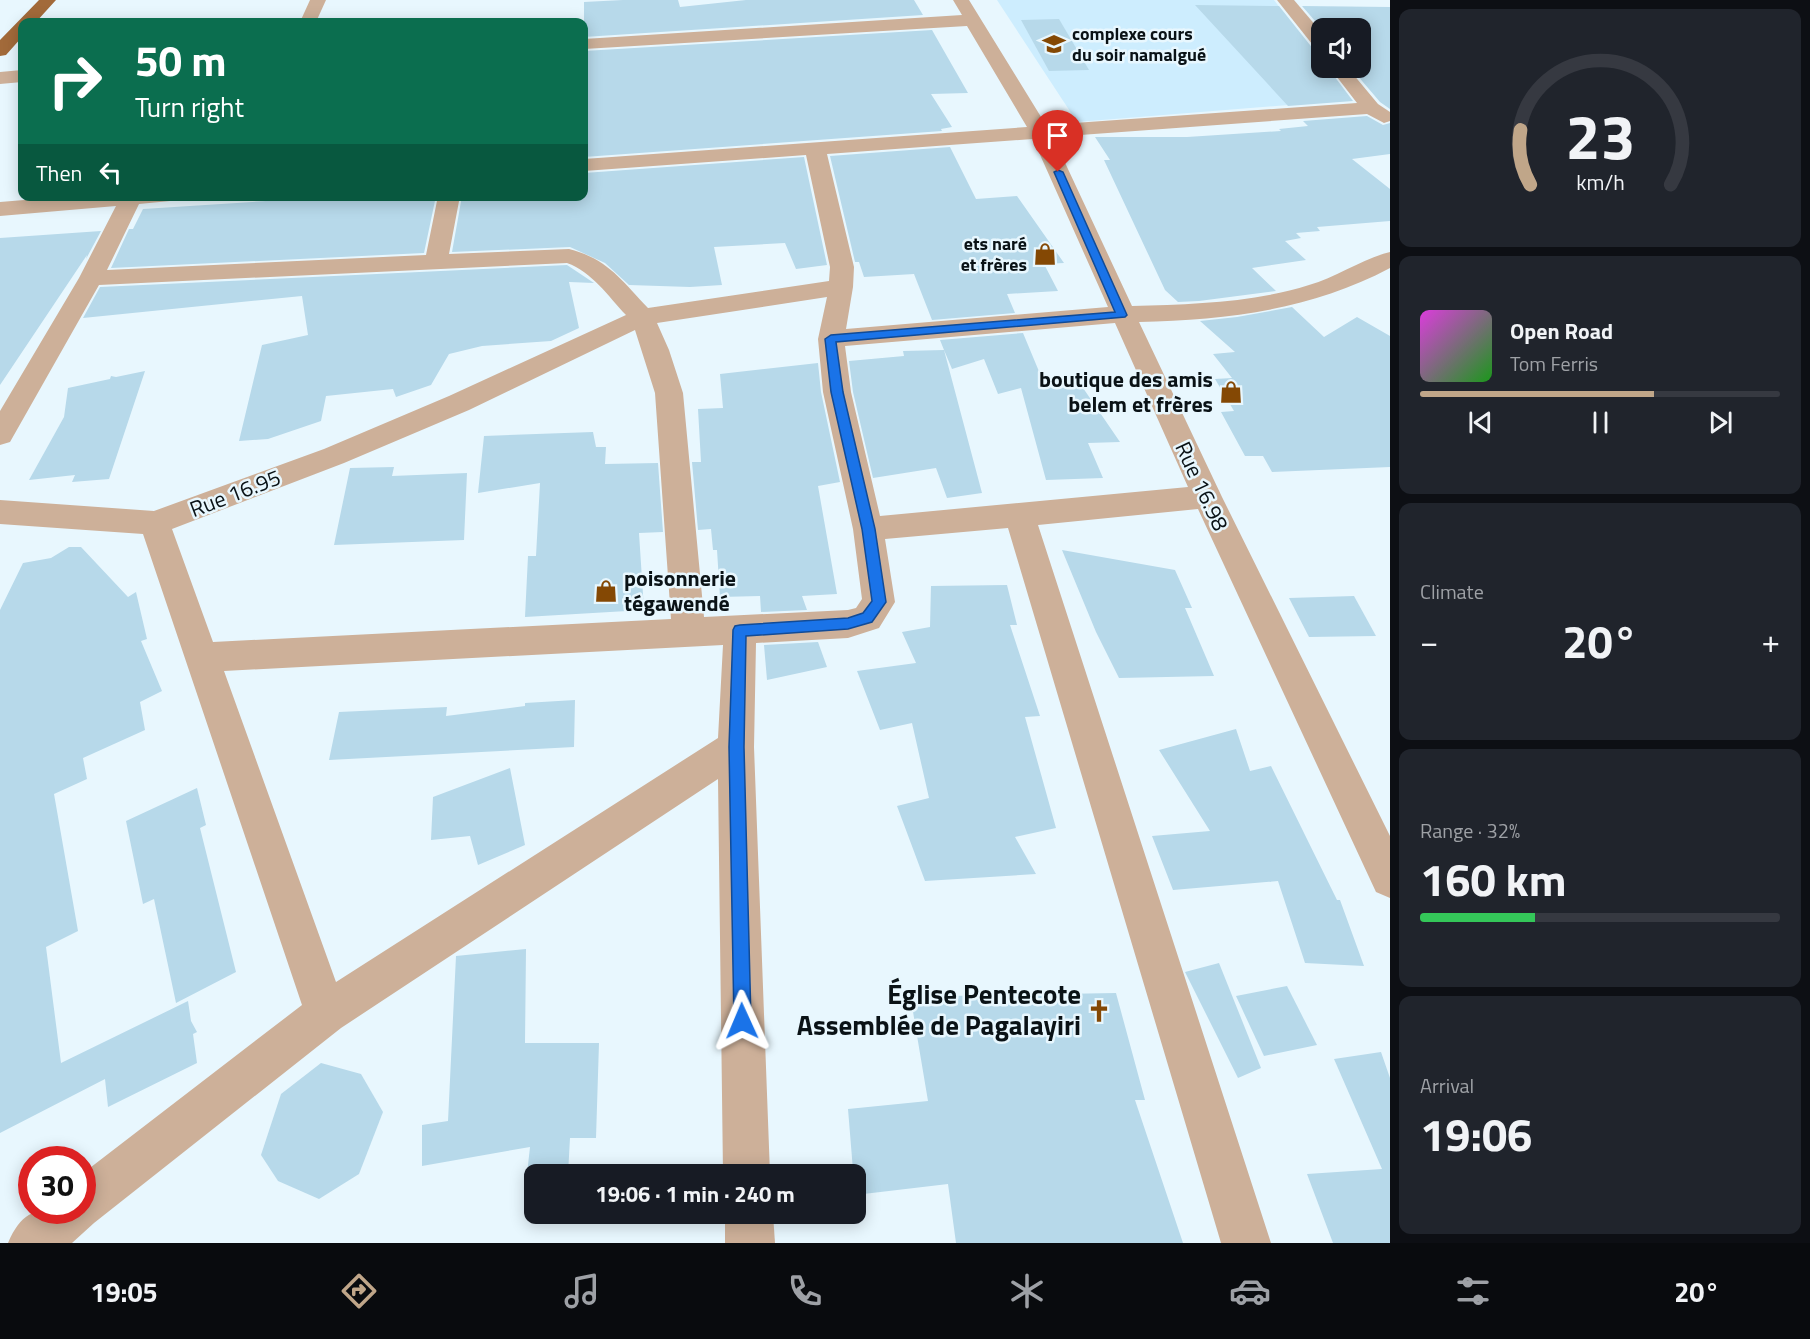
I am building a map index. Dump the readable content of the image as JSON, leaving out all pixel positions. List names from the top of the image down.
{
  "streets": {
    "street": ["Rue 16.98", "Rue 16.95"]
  },
  "places": {
    "school or university": ["complexe cours du soir namalgué"],
    "shop": ["ets naré et frères", "boutique des amis belem et frères", "poisonnerie tégawendé"],
    "church": ["Église Pentecote Assemblée de Pagalayiri"]
  },
  "page": {
    "turn": ["50 m", "Turn right"],
    "then": "Then",
    "song": ["Open Road", "Tom Ferris"],
    "tile": [
      "Climate",
      ["Range · 32%", "160 km"],
      ["Arrival", "19:06"]
    ],
    "heat": ["−", "20°", "+"],
    "limit": "30",
    "trip": "19:06 · 1 min · 240 m",
    "tabs": ["19:05", "20°"],
    "gauge": ["23", "km/h"]
  }
}
